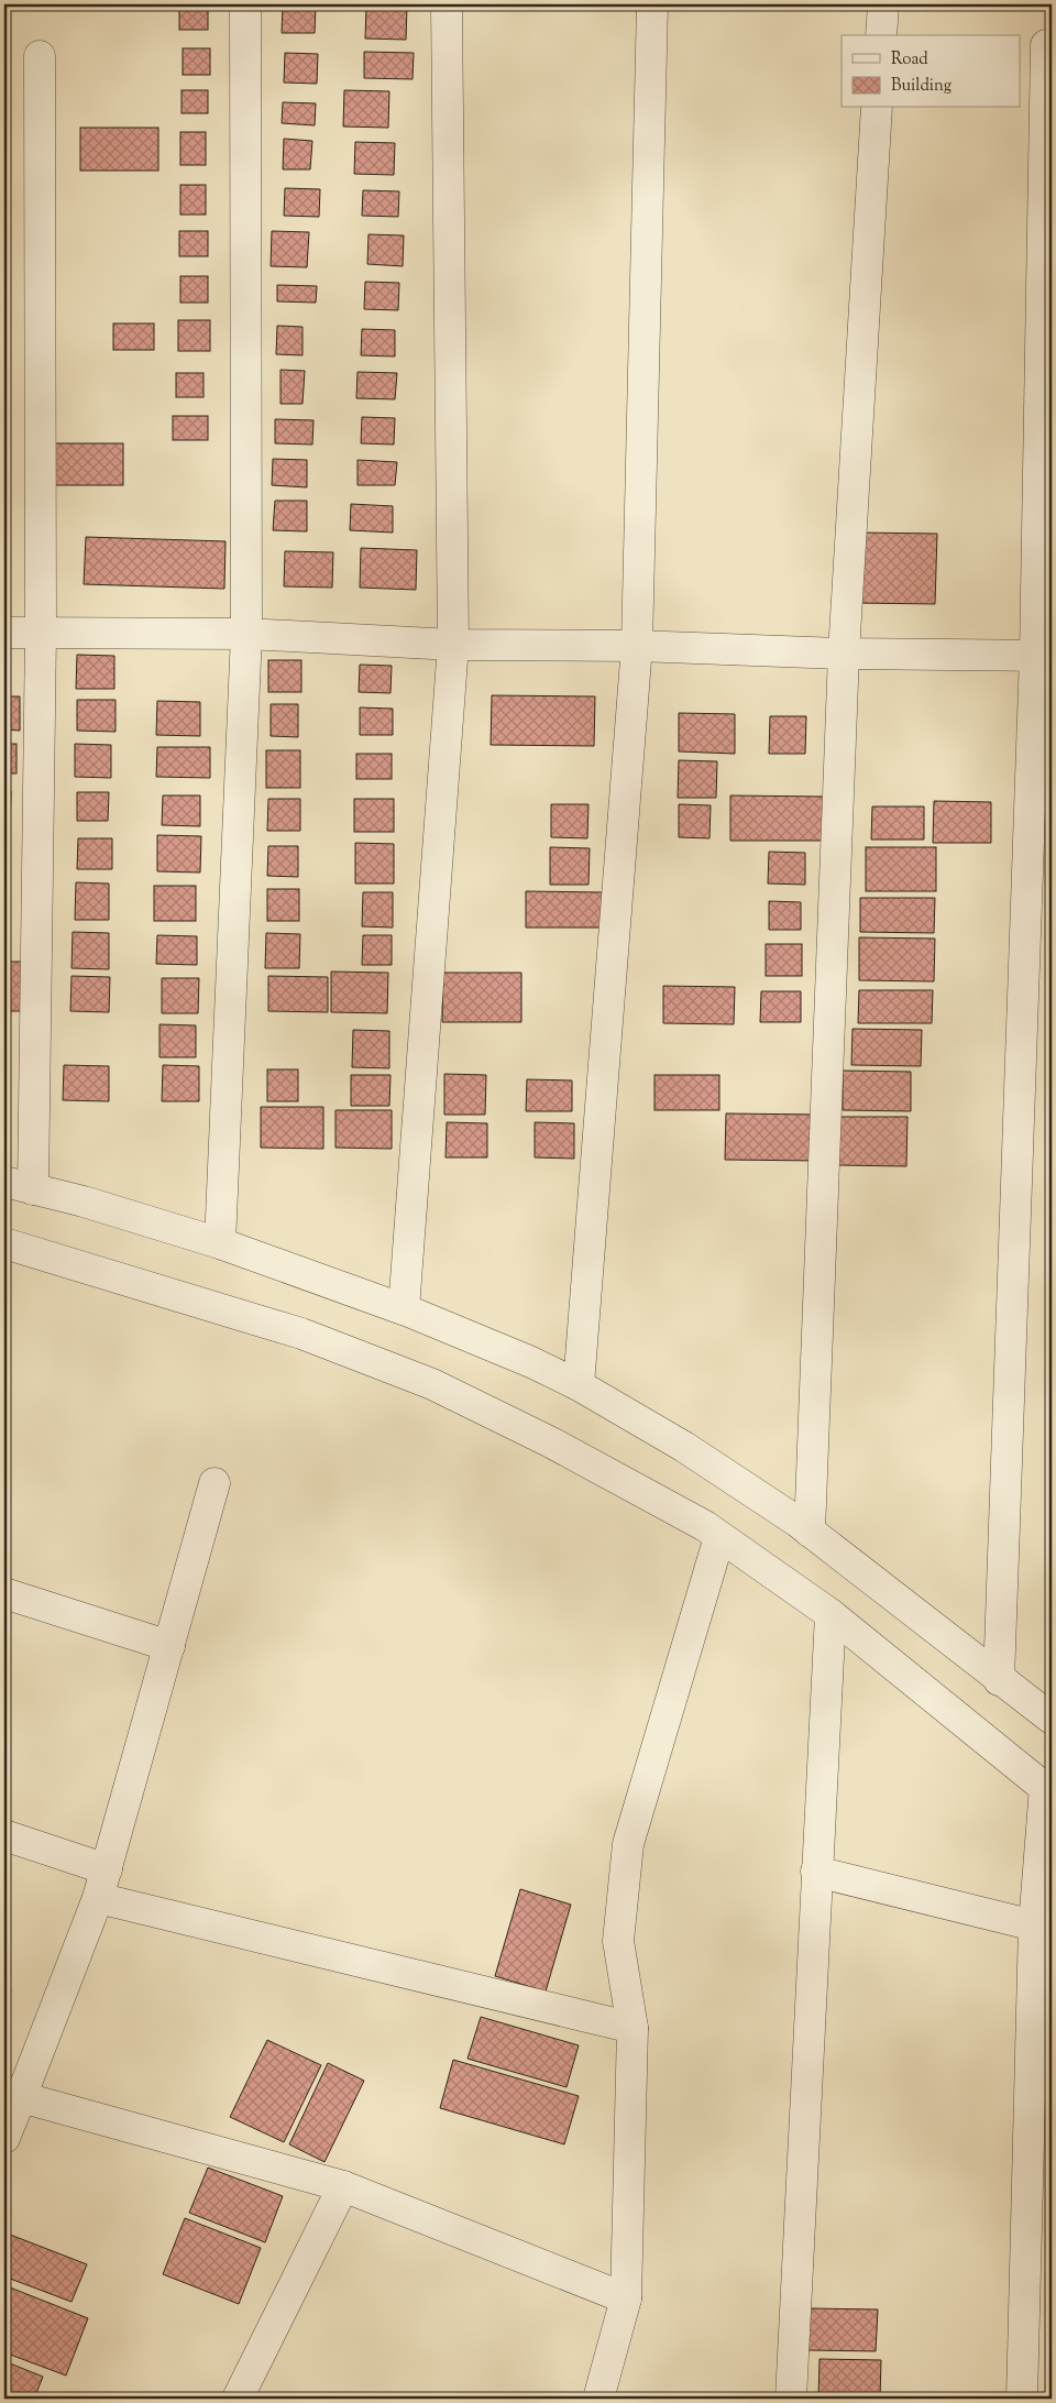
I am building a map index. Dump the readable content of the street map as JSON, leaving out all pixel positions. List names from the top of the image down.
{
  "legend": ["Road", "Building"]
}
